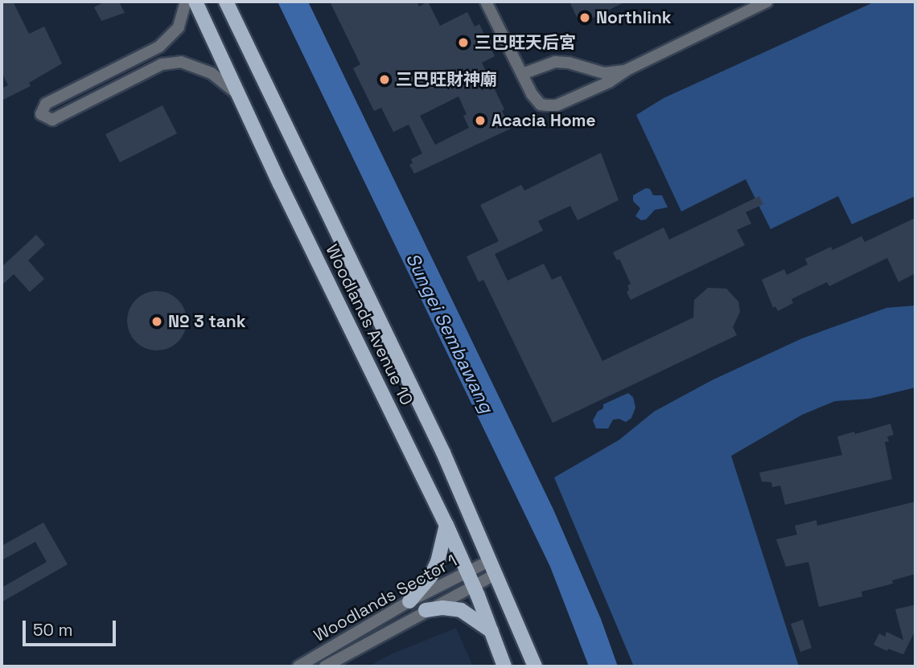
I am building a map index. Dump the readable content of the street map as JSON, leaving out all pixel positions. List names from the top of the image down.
{
  "streets": {
    "main road": ["Woodlands Avenue 10"],
    "street": ["Woodlands Sector 1"]
  },
  "crossings": [
    ["Woodlands Avenue 10", "Woodlands Sector 1"]
  ],
  "water": ["Sungei Sembawang"],
  "places": [
    "Northlink",
    "三巴旺天后宮",
    "三巴旺財神廟",
    "Acacia Home",
    "№ 3 tank"
  ],
  "scale_bar": "50 m"
}
